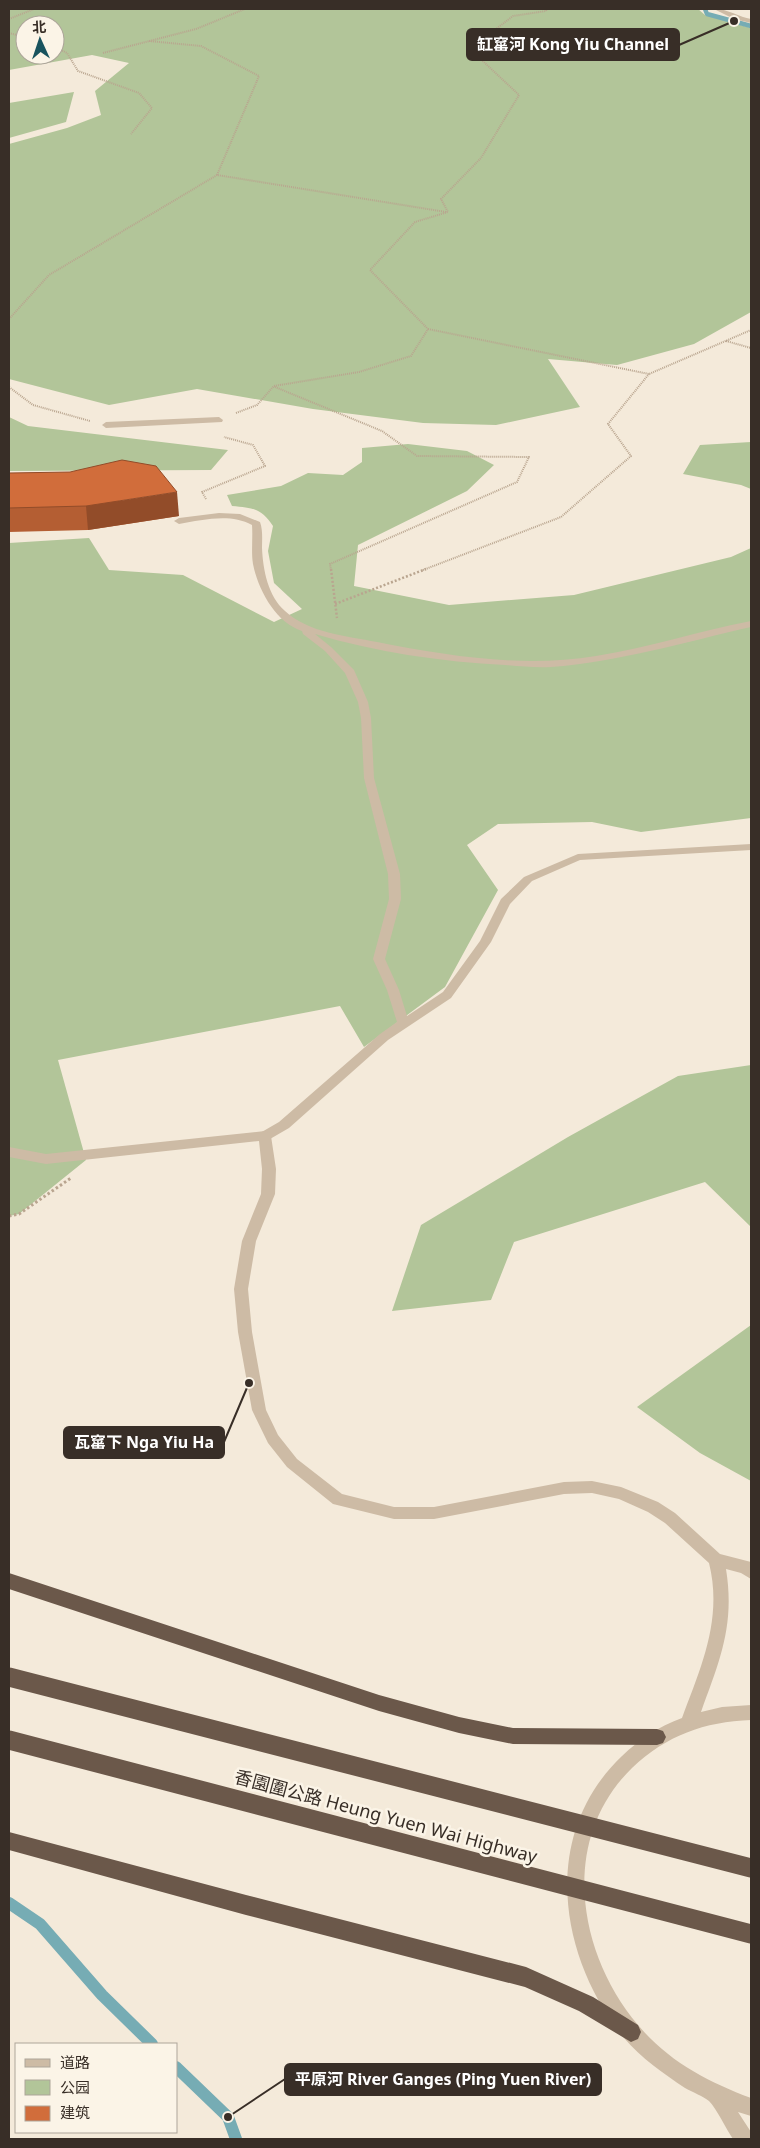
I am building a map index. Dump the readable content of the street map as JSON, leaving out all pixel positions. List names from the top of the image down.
{
  "streets": {
    "highway": ["香園圍公路 Heung Yuen Wai Highway"]
  },
  "places": ["缸窰河 Kong Yiu Channel", "瓦窰下 Nga Yiu Ha", "平原河 River Ganges (Ping Yuen River)"],
  "legend": ["道路", "公园", "建筑"],
  "north": "top"
}
